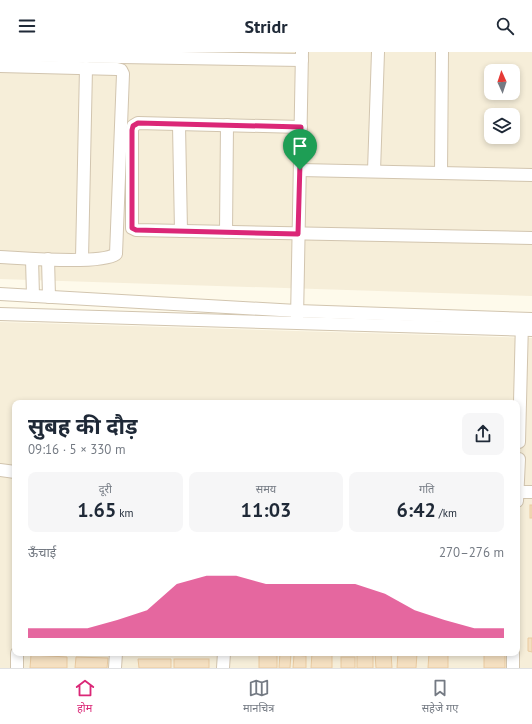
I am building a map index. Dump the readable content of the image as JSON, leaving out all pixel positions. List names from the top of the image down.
{
  "north": "top",
  "page": {
    "header": "Stridr",
    "heading": ["सुबह की दौड़", "09:16 · 5 × 330 m"],
    "stats": [
      ["दूरी", "1.65 km"],
      ["समय", "11:03"],
      ["गति", "6:42 /km"]
    ],
    "chart": ["ऊँचाई", "270–276 m"],
    "tabs": ["होम", "मानचित्र", "सहेजे गए"]
  }
}
